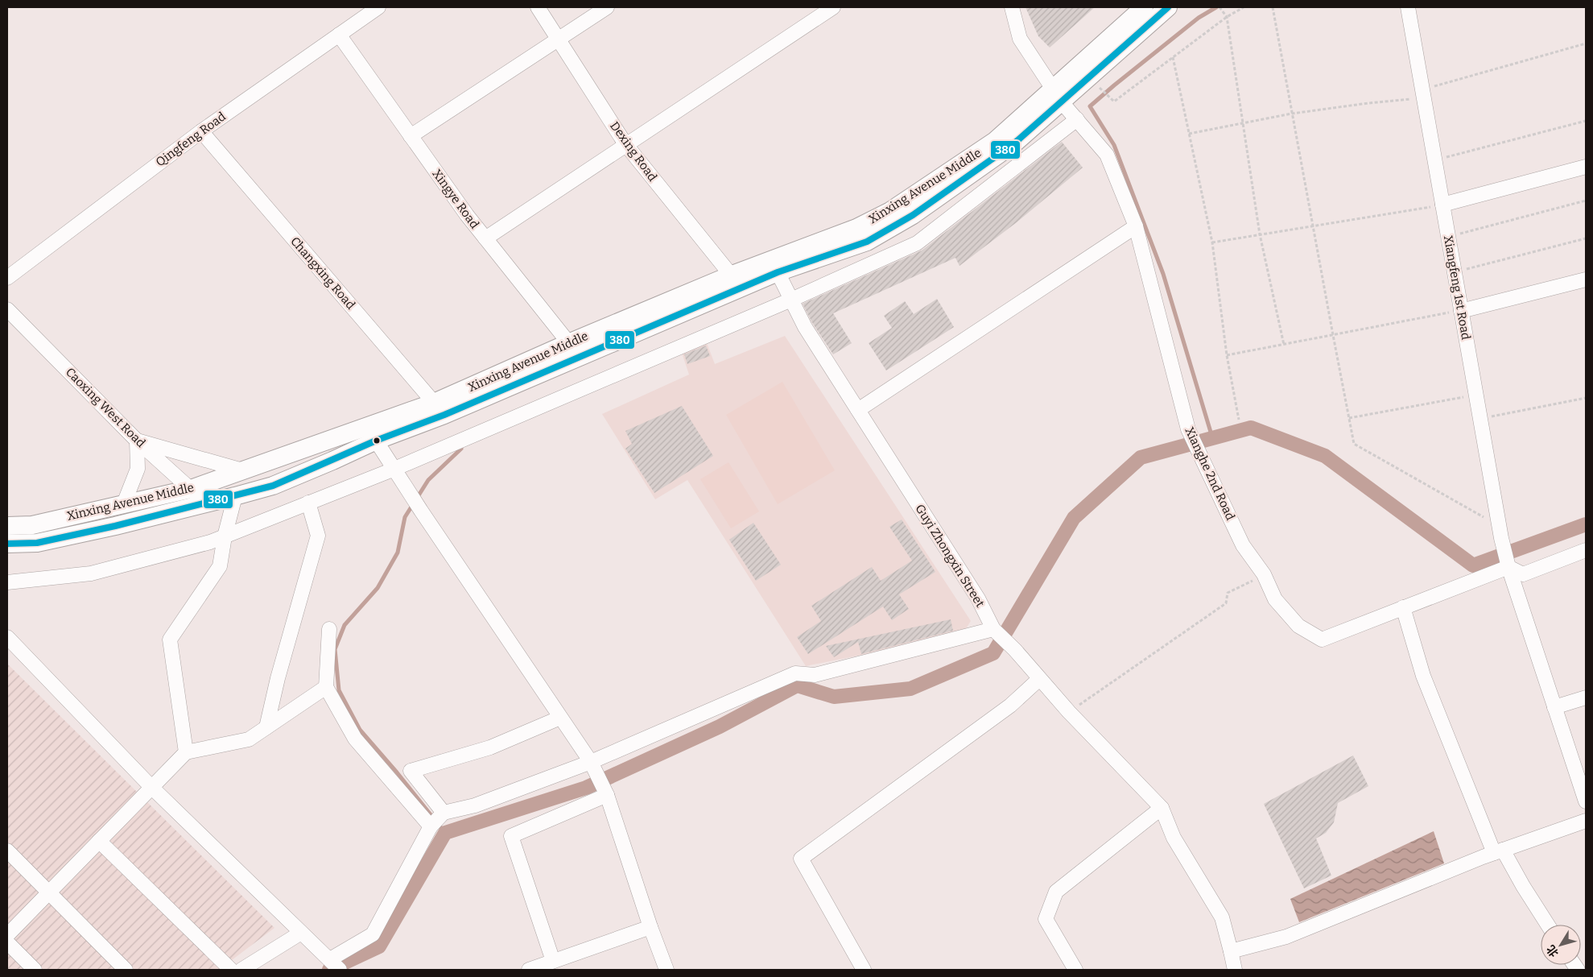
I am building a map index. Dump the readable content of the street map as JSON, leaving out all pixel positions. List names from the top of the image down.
{
  "streets": {
    "main road": ["Xinxing Avenue Middle"],
    "street": [
      "Qingfeng Road",
      "Dexing Road",
      "Xingye Road",
      "Changxing Road",
      "Xiangfeng 1st Road",
      "Caoxing West Road",
      "Xianghe 2nd Road",
      "Guyi Zhongxin Street"
    ]
  },
  "crossings": [
    ["Qingfeng Road", "Xingye Road"],
    ["Qingfeng Road", "Changxing Road"],
    ["Dexing Road", "Xinxing Avenue Middle"],
    ["Xinxing Avenue Middle", "Xingye Road"],
    ["Xinxing Avenue Middle", "Changxing Road"],
    ["Xinxing Avenue Middle", "Caoxing West Road"],
    ["Xinxing Avenue Middle", "Xianghe 2nd Road"],
    ["Xinxing Avenue Middle", "Guyi Zhongxin Street"],
    ["Xiangfeng 1st Road", "Xianghe 2nd Road"]
  ],
  "lines": ["transit line 380"],
  "north": "bottom left"
}
